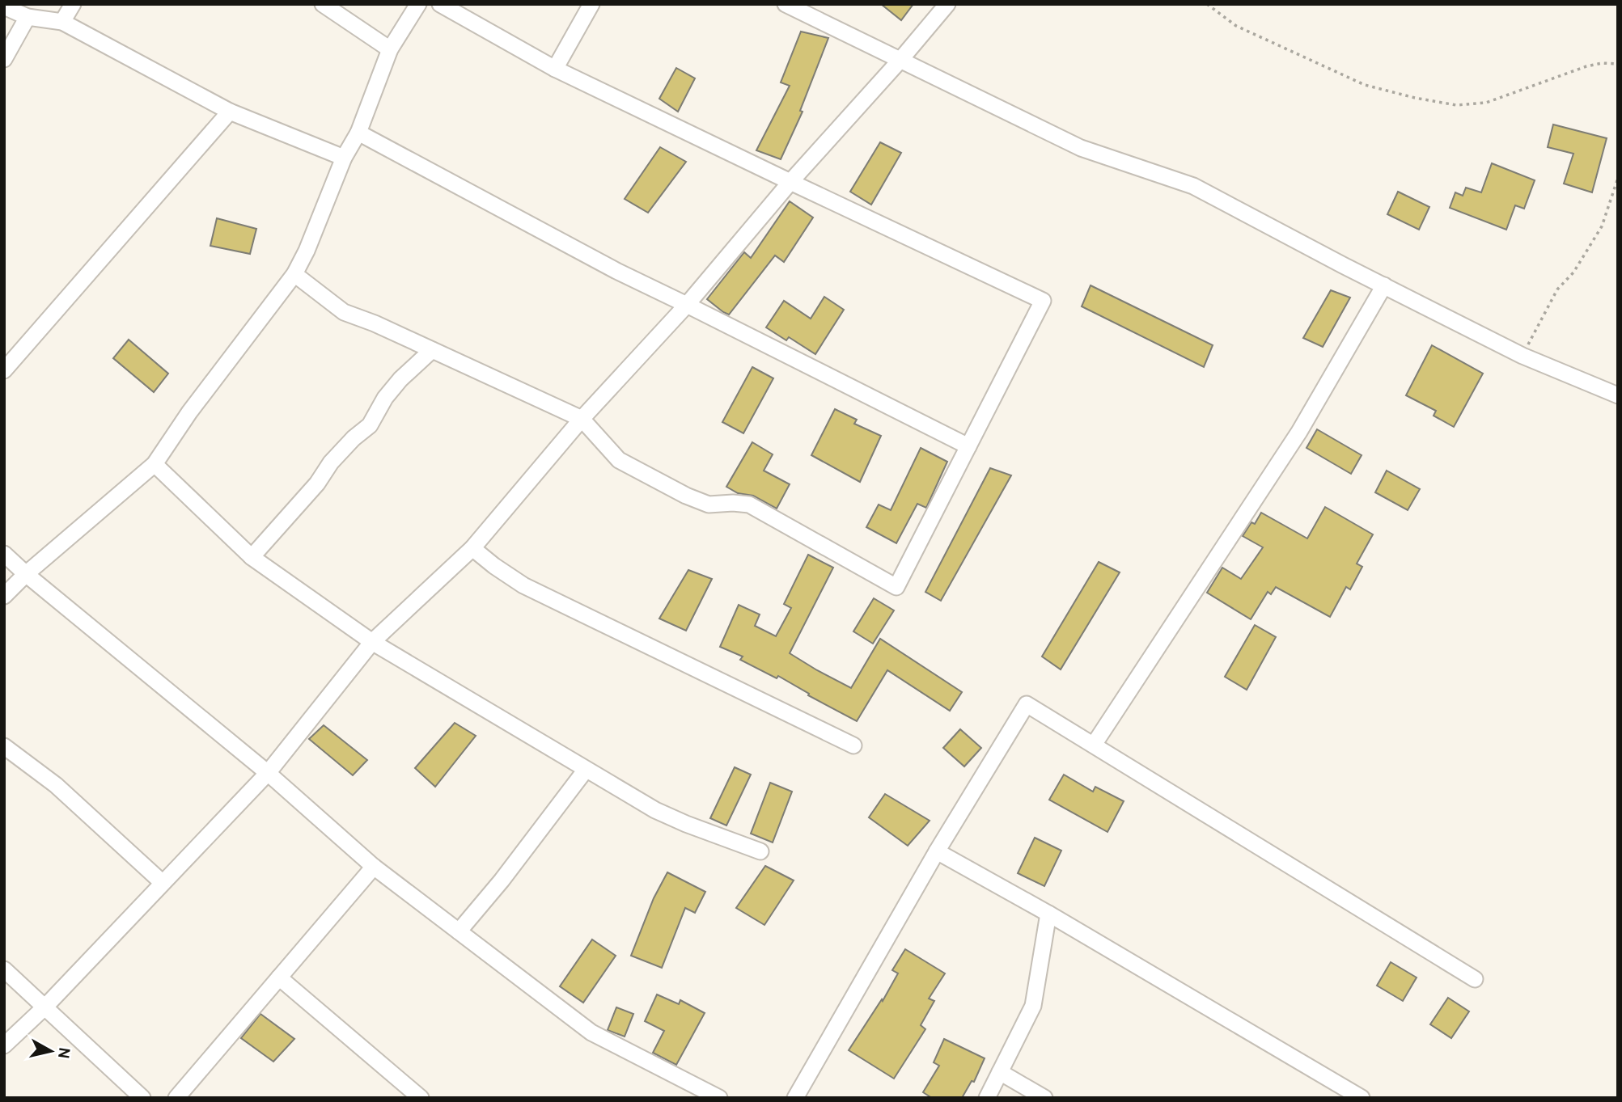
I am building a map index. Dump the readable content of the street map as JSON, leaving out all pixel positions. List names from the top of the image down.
{
  "north": "right"
}
